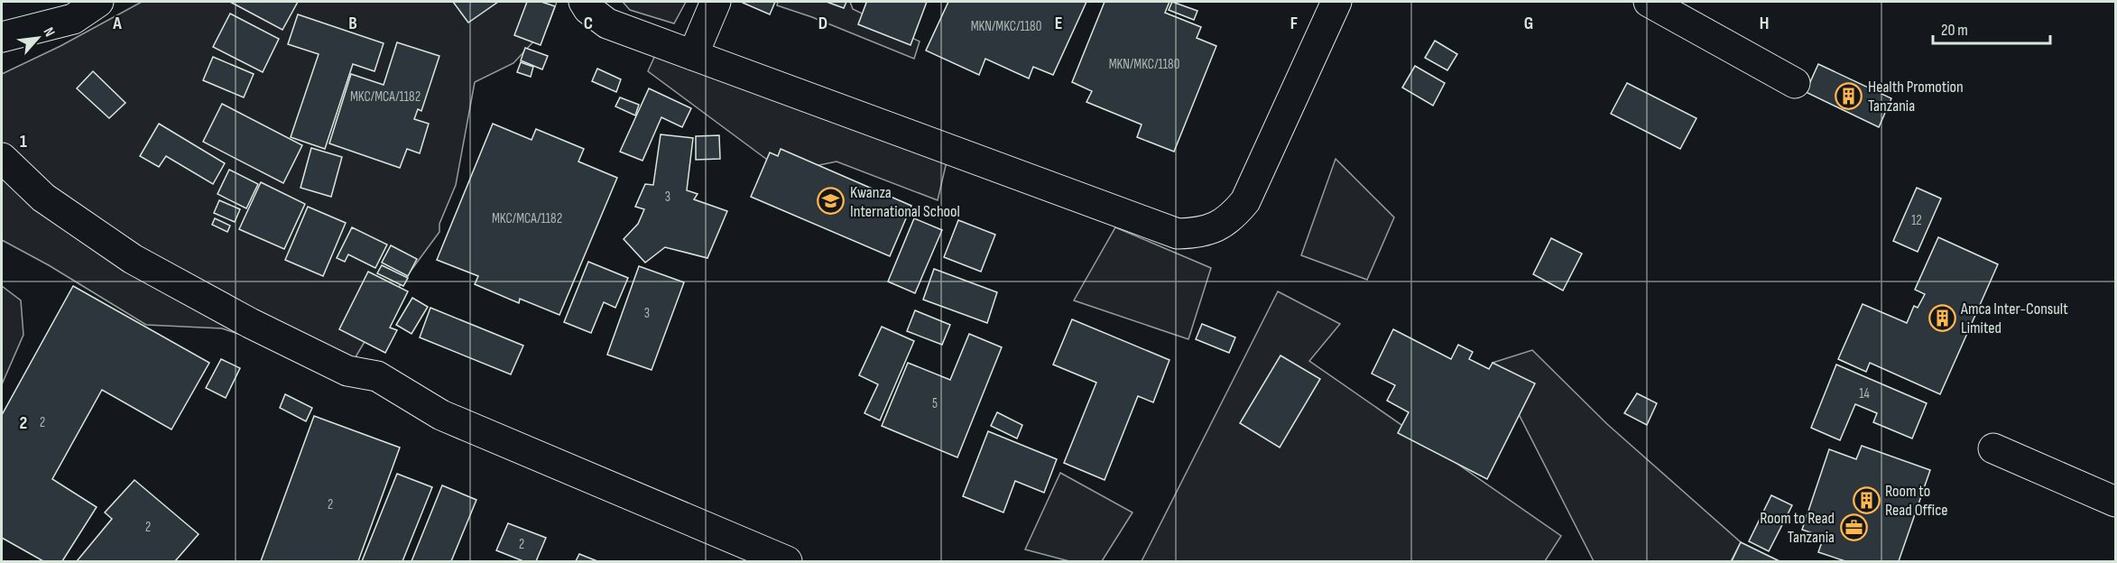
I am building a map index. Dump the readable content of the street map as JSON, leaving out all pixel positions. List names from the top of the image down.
{
  "places": {
    "building": ["Health Promotion Tanzania", "Amca Inter-Consult Limited", "Room to Read Office"],
    "school or university": ["Kwanza International School"],
    "office": ["Room to Read Tanzania"]
  },
  "house_numbers": [
    "MKN/MKC/1180",
    "MKN/MKC/1180",
    "MKC/MCA/1182",
    "3",
    "MKC/MCA/1182",
    "12",
    "3",
    "14",
    "5",
    "2",
    "2",
    "2",
    "2"
  ],
  "scale_bar": "20 m",
  "north": "top right",
  "grid": {
    "columns": [
      "A",
      "B",
      "C",
      "D",
      "E",
      "F",
      "G",
      "H"
    ],
    "rows": ["1", "2"]
  }
}
